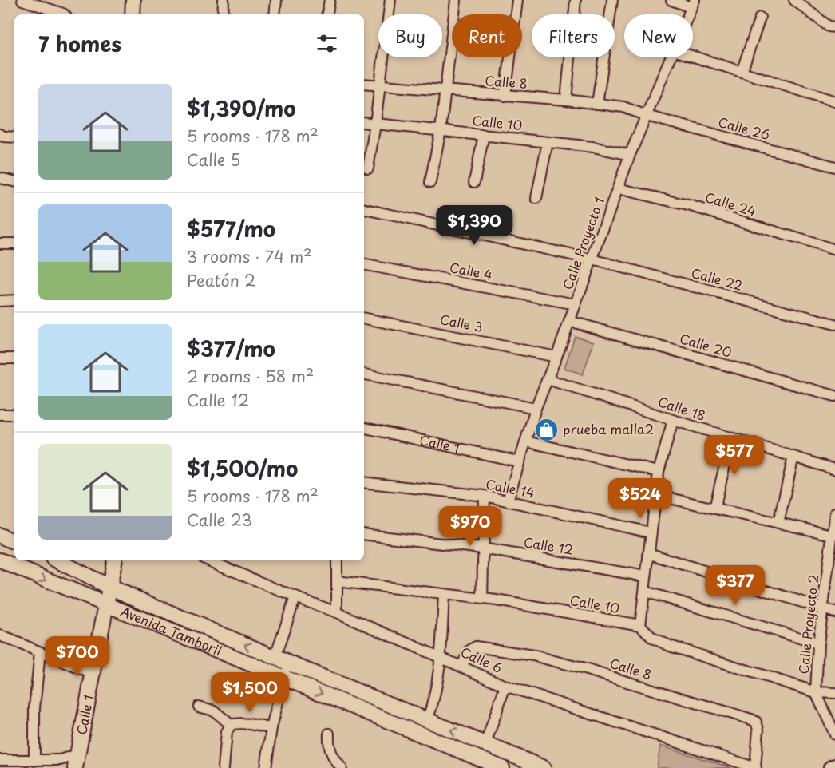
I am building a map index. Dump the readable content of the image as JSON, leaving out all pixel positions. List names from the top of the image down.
{
  "streets": {
    "main road": ["Calle 1", "Avenida Tamboril"],
    "street": [
      "Calle 8",
      "Calle 10",
      "Calle 26",
      "Calle 24",
      "Calle Proyecto 1",
      "Calle 4",
      "Calle 22",
      "Calle 3",
      "Calle 20",
      "Calle 18",
      "Calle 14",
      "Calle 12",
      "Calle Proyecto 2",
      "Calle 6"
    ]
  },
  "crossings": [
    ["Calle 8", "Calle 26"],
    ["Calle 8", "Calle Proyecto 1"],
    ["Calle 8", "Calle 6"],
    ["Calle 10", "Calle Proyecto 1"],
    ["Calle 26", "Calle Proyecto 1"],
    ["Calle 24", "Calle Proyecto 1"],
    ["Calle Proyecto 1", "Calle 4"],
    ["Calle Proyecto 1", "Calle 22"],
    ["Calle Proyecto 1", "Calle 3"],
    ["Calle Proyecto 1", "Calle 20"],
    ["Calle Proyecto 1", "Calle 18"],
    ["Calle Proyecto 1", "Calle 1"],
    ["Calle Proyecto 1", "Calle 14"],
    ["Calle 1", "Avenida Tamboril"]
  ],
  "places": {
    "shop": ["prueba malla2"]
  },
  "page": {
    "chip": [
      "Buy",
      "Rent",
      "Filters",
      "New"
    ],
    "heading": "7 homes",
    "list": [
      {
        "name": "$1,390/mo",
        "note": "5 rooms · 178 m² · Calle 5"
      },
      {
        "name": "$577/mo",
        "note": "3 rooms · 74 m² · Peatón 2"
      },
      {
        "name": "$377/mo",
        "note": "2 rooms · 58 m² · Calle 12"
      },
      {
        "name": "$1,500/mo",
        "note": "5 rooms · 178 m² · Calle 23"
      }
    ],
    "price": [
      "$1,390",
      "$577",
      "$524",
      "$970",
      "$377",
      "$700",
      "$1,500"
    ]
  }
}
